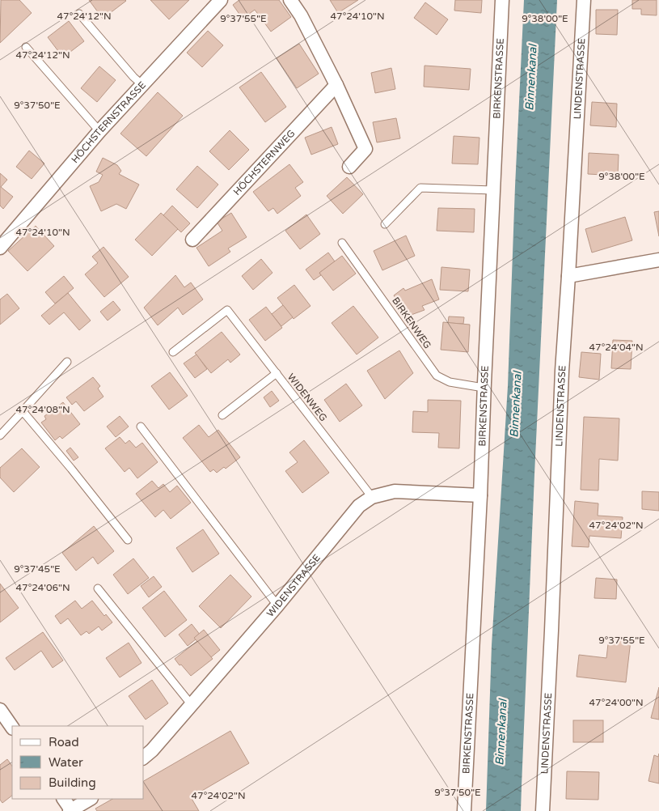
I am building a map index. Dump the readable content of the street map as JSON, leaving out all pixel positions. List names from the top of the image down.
{
  "streets": {
    "street": [
      "BIRKENSTRASSE",
      "LINDENSTRASSE",
      "HÖCHSTERNSTRASSE",
      "HÖCHSTERNWEG",
      "WIDENSTRASSE"
    ],
    "lane": ["BIRKENWEG", "WIDENWEG"]
  },
  "crossings": [
    ["BIRKENSTRASSE", "BIRKENWEG"],
    ["BIRKENSTRASSE", "WIDENSTRASSE"],
    ["WIDENWEG", "WIDENSTRASSE"]
  ],
  "water": ["Binnenkanal"],
  "legend": ["Road", "Water", "Building"],
  "coordinates": [
    "47°24'12\"N",
    "47°24'10\"N",
    "9°37'55\"E",
    "9°38'00\"E",
    "9°37'50\"E",
    "47°24'04\"N",
    "47°24'08\"N",
    "47°24'02\"N",
    "9°37'45\"E",
    "47°24'06\"N",
    "47°24'00\"N"
  ]
}
